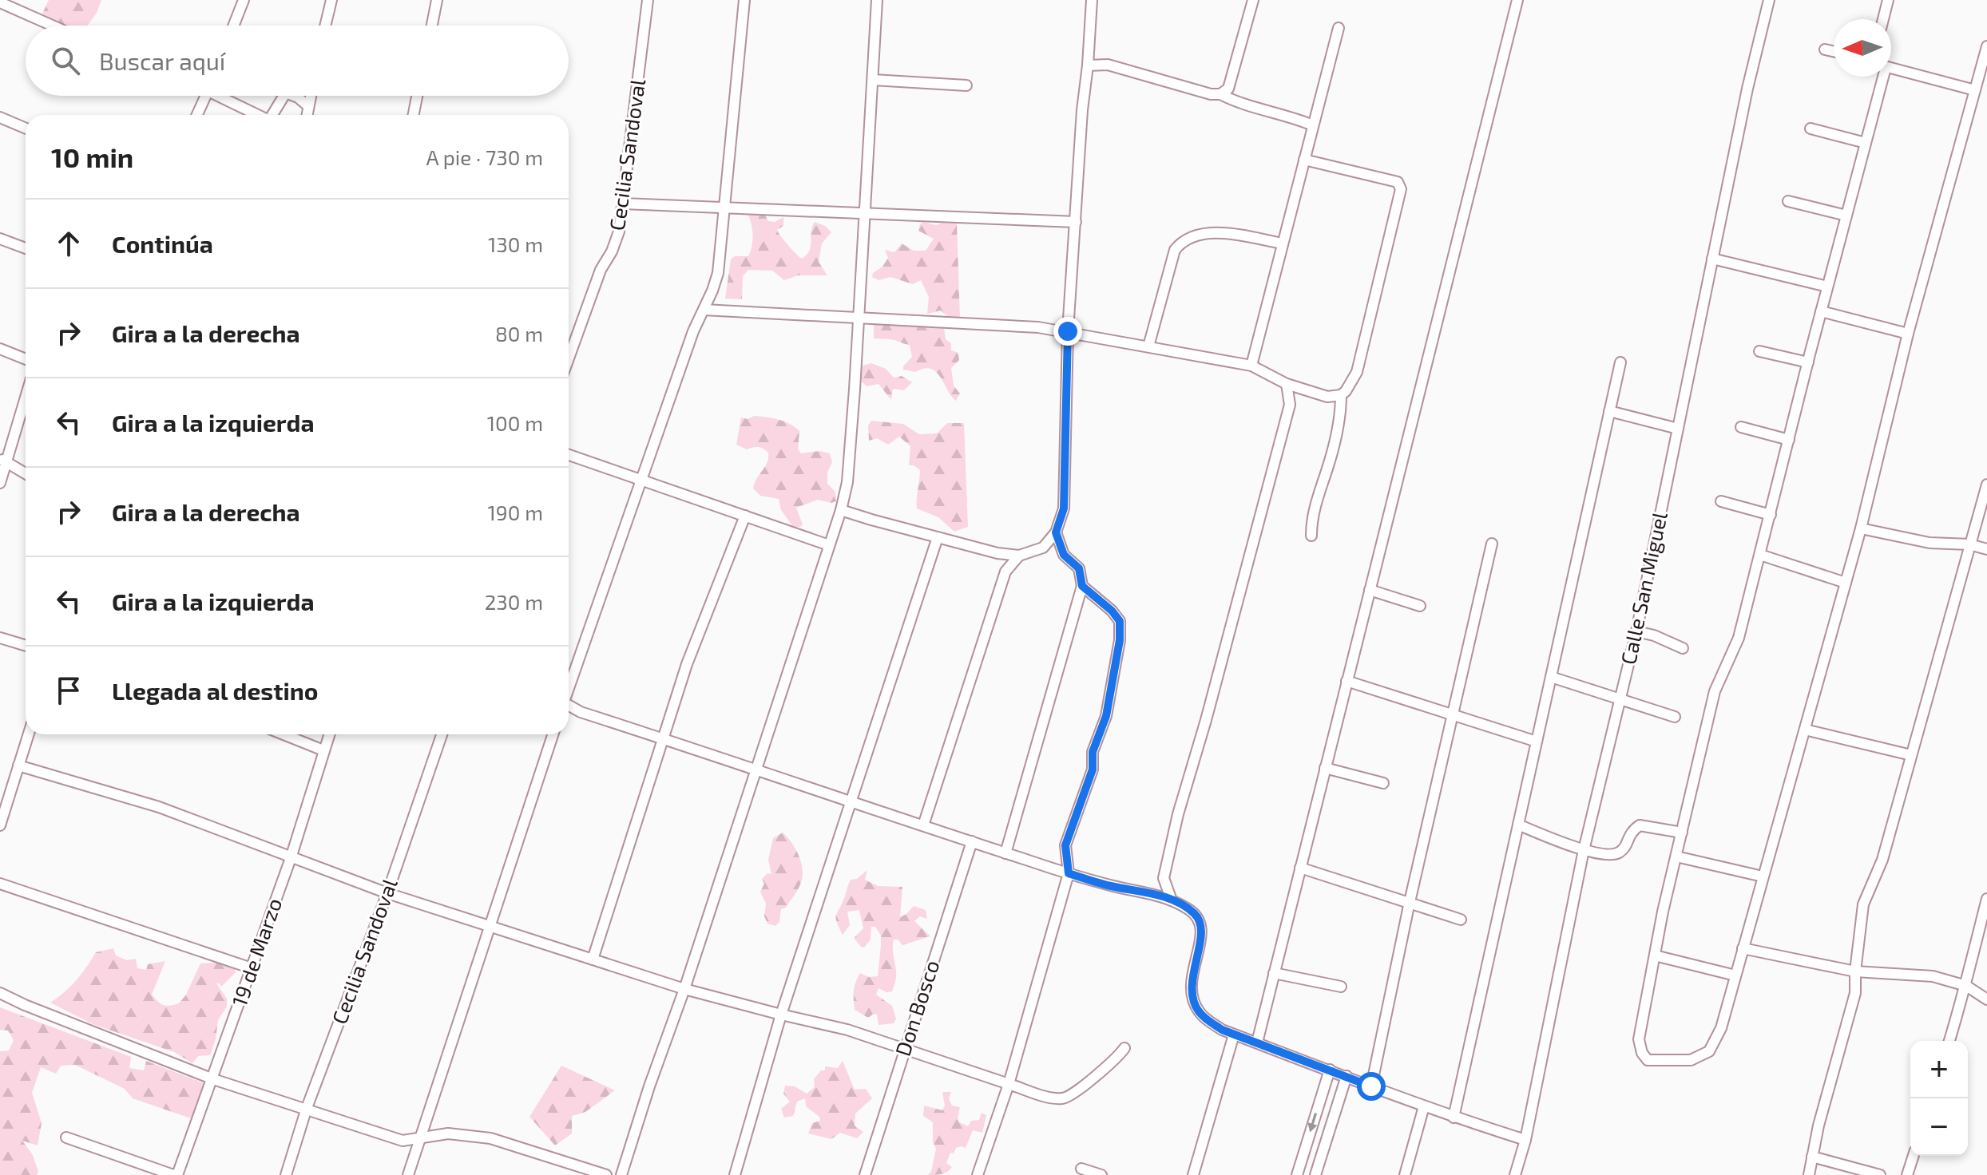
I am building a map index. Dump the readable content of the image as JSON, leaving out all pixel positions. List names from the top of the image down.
{
  "streets": {
    "street": [
      "Cecilia Sandoval",
      "Calle San Miguel",
      "19 de Marzo",
      "Don Bosco"
    ]
  },
  "north": "left",
  "page": {
    "search": "Buscar aquí",
    "heading": ["10 min", "A pie · 730 m"],
    "list": [
      ["Continúa", "130 m"],
      ["Gira a la derecha", "80 m"],
      ["Gira a la izquierda", "100 m"],
      ["Gira a la derecha", "190 m"],
      ["Gira a la izquierda", "230 m"],
      "Llegada al destino"
    ],
    "map_buttons": ["+", "−"]
  }
}
